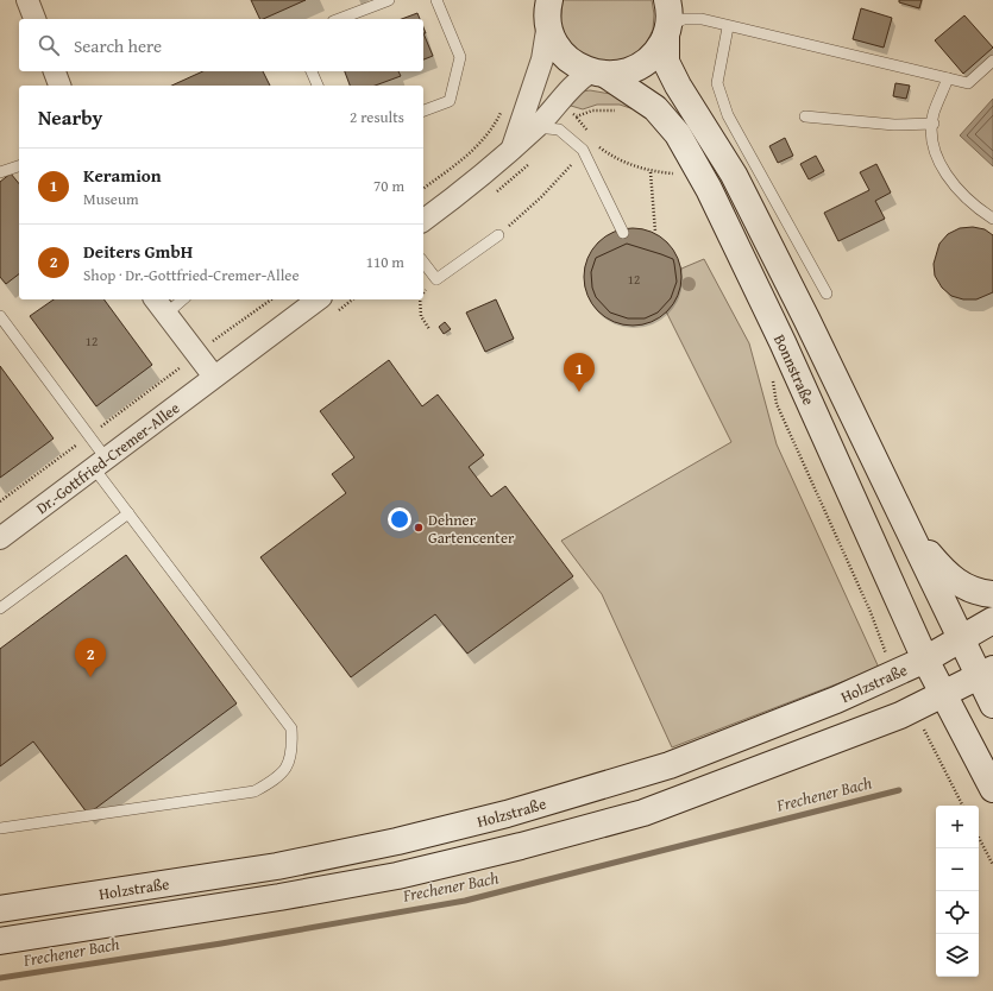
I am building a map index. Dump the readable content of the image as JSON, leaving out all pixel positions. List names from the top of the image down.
{
  "streets": {
    "main road": ["Bonnstraße", "Holzstraße"],
    "street": ["Dr.-Gottfried-Cremer-Allee"]
  },
  "crossings": [
    ["Bonnstraße", "Holzstraße"]
  ],
  "water": ["Frechener Bach"],
  "places": ["Dehner Gartencenter"],
  "house_numbers": ["12", "12"],
  "page": {
    "search": "Search here",
    "heading": ["Nearby", "2 results"],
    "list": [
      {
        "mark": "1",
        "name": "Keramion",
        "note": "Museum",
        "value": "70 m"
      },
      {
        "mark": "2",
        "name": "Deiters GmbH",
        "note": "Shop · Dr.-Gottfried-Cremer-Allee",
        "value": "110 m"
      }
    ],
    "pins": ["1", "2"],
    "map_buttons": ["+", "−"]
  }
}
